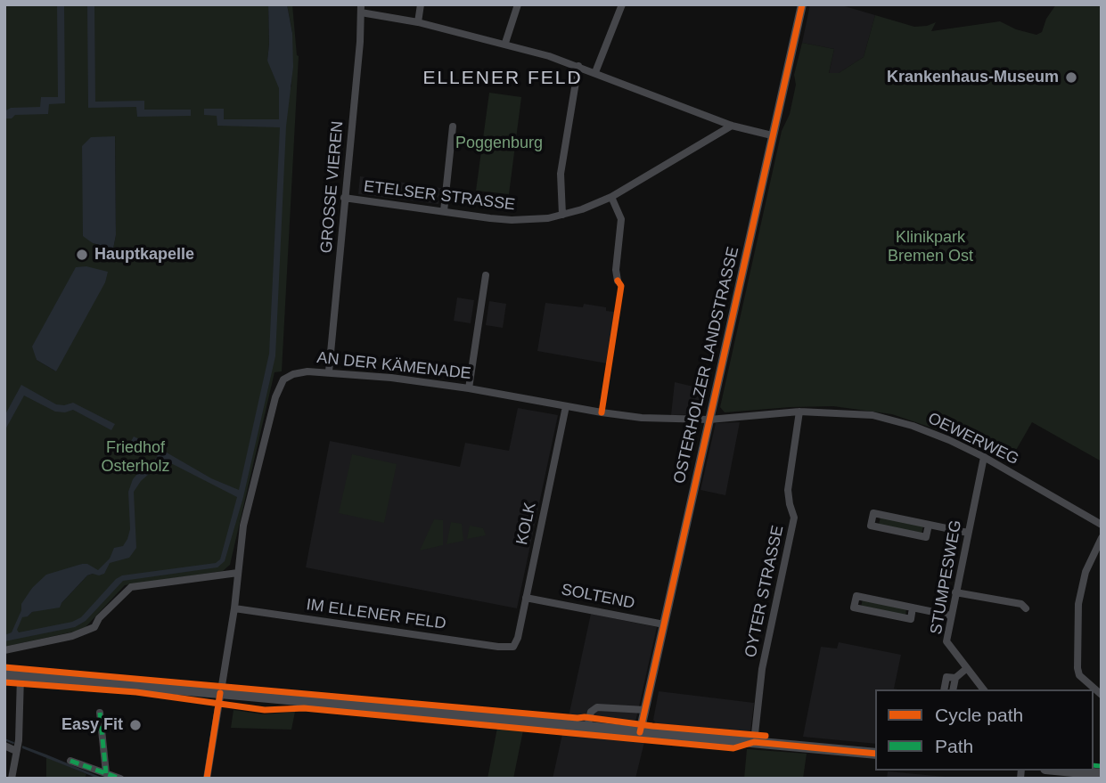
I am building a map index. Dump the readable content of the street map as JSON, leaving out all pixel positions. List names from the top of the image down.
{
  "streets": {
    "main road": ["OSTERHOLZER LANDSTRASSE"],
    "street": [
      "GROSSE VIEREN",
      "ETELSER STRASSE",
      "AN DER KÄMENADE",
      "OEWERWEG",
      "KOLK",
      "STUMPESWEG",
      "OYTER STRASSE",
      "SOLTEND",
      "IM ELLENER FELD"
    ]
  },
  "crossings": [
    ["GROSSE VIEREN", "ETELSER STRASSE"],
    ["GROSSE VIEREN", "AN DER KÄMENADE"],
    ["OSTERHOLZER LANDSTRASSE", "AN DER KÄMENADE"],
    ["OSTERHOLZER LANDSTRASSE", "OEWERWEG"],
    ["OSTERHOLZER LANDSTRASSE", "SOLTEND"],
    ["AN DER KÄMENADE", "OEWERWEG"],
    ["AN DER KÄMENADE", "KOLK"],
    ["AN DER KÄMENADE", "IM ELLENER FELD"],
    ["OEWERWEG", "STUMPESWEG"],
    ["OEWERWEG", "OYTER STRASSE"],
    ["KOLK", "SOLTEND"],
    ["KOLK", "IM ELLENER FELD"]
  ],
  "districts": ["ELLENER FELD"],
  "parks": ["Poggenburg", "Klinikpark Bremen Ost", "Friedhof Osterholz"],
  "places": ["Krankenhaus-Museum", "Hauptkapelle", "Easy Fit"],
  "legend": ["Cycle path", "Path"]
}
